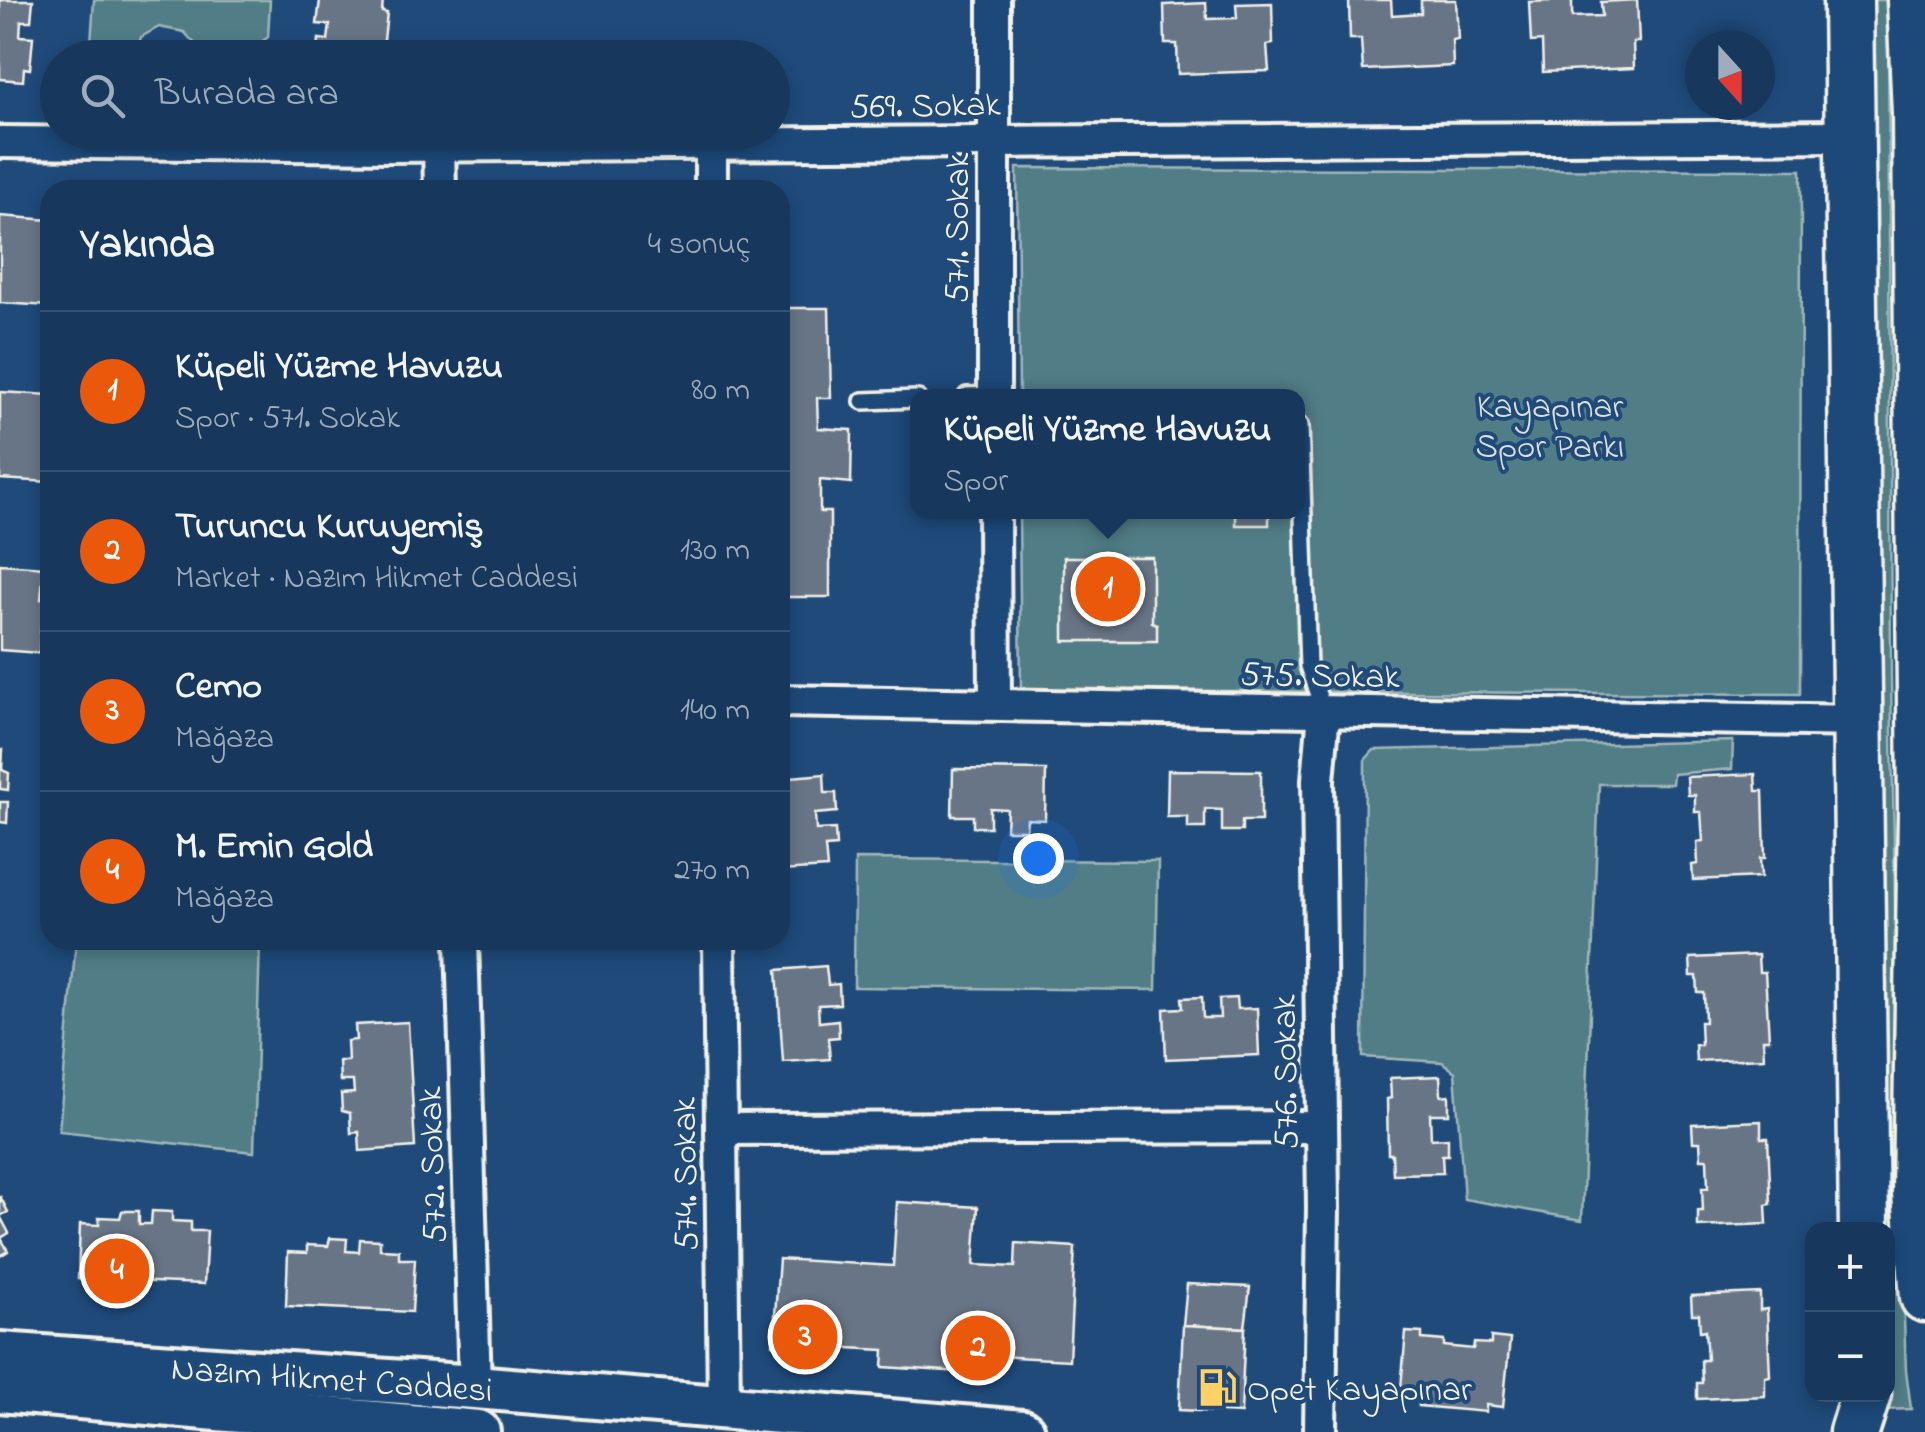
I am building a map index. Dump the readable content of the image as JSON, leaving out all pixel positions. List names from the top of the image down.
{
  "streets": {
    "main road": ["Nazım Hikmet Caddesi"],
    "street": [
      "569. Sokak",
      "571. Sokak",
      "575. Sokak",
      "576. Sokak",
      "572. Sokak",
      "574. Sokak"
    ]
  },
  "crossings": [
    ["569. Sokak", "571. Sokak"],
    ["575. Sokak", "576. Sokak"],
    ["572. Sokak", "Nazım Hikmet Caddesi"],
    ["574. Sokak", "Nazım Hikmet Caddesi"]
  ],
  "parks": ["Kayapınar Spor Parkı"],
  "places": {
    "fuel station": ["Opet Kayapınar"]
  },
  "north": "bottom",
  "page": {
    "search": "Burada ara",
    "heading": ["Yakında", "4 sonuç"],
    "list": [
      {
        "mark": "1",
        "name": "Küpeli Yüzme Havuzu",
        "note": "Spor · 571. Sokak",
        "value": "80 m"
      },
      {
        "mark": "2",
        "name": "Turuncu Kuruyemiş",
        "note": "Market · Nazım Hikmet Caddesi",
        "value": "130 m"
      },
      {
        "mark": "3",
        "name": "Cemo",
        "note": "Mağaza",
        "value": "140 m"
      },
      {
        "mark": "4",
        "name": "M. Emin Gold",
        "note": "Mağaza",
        "value": "270 m"
      }
    ],
    "popup": ["Küpeli Yüzme Havuzu", "Spor"],
    "pins": [
      "1",
      "4",
      "3",
      "2"
    ],
    "map_buttons": ["+", "−"]
  }
}
